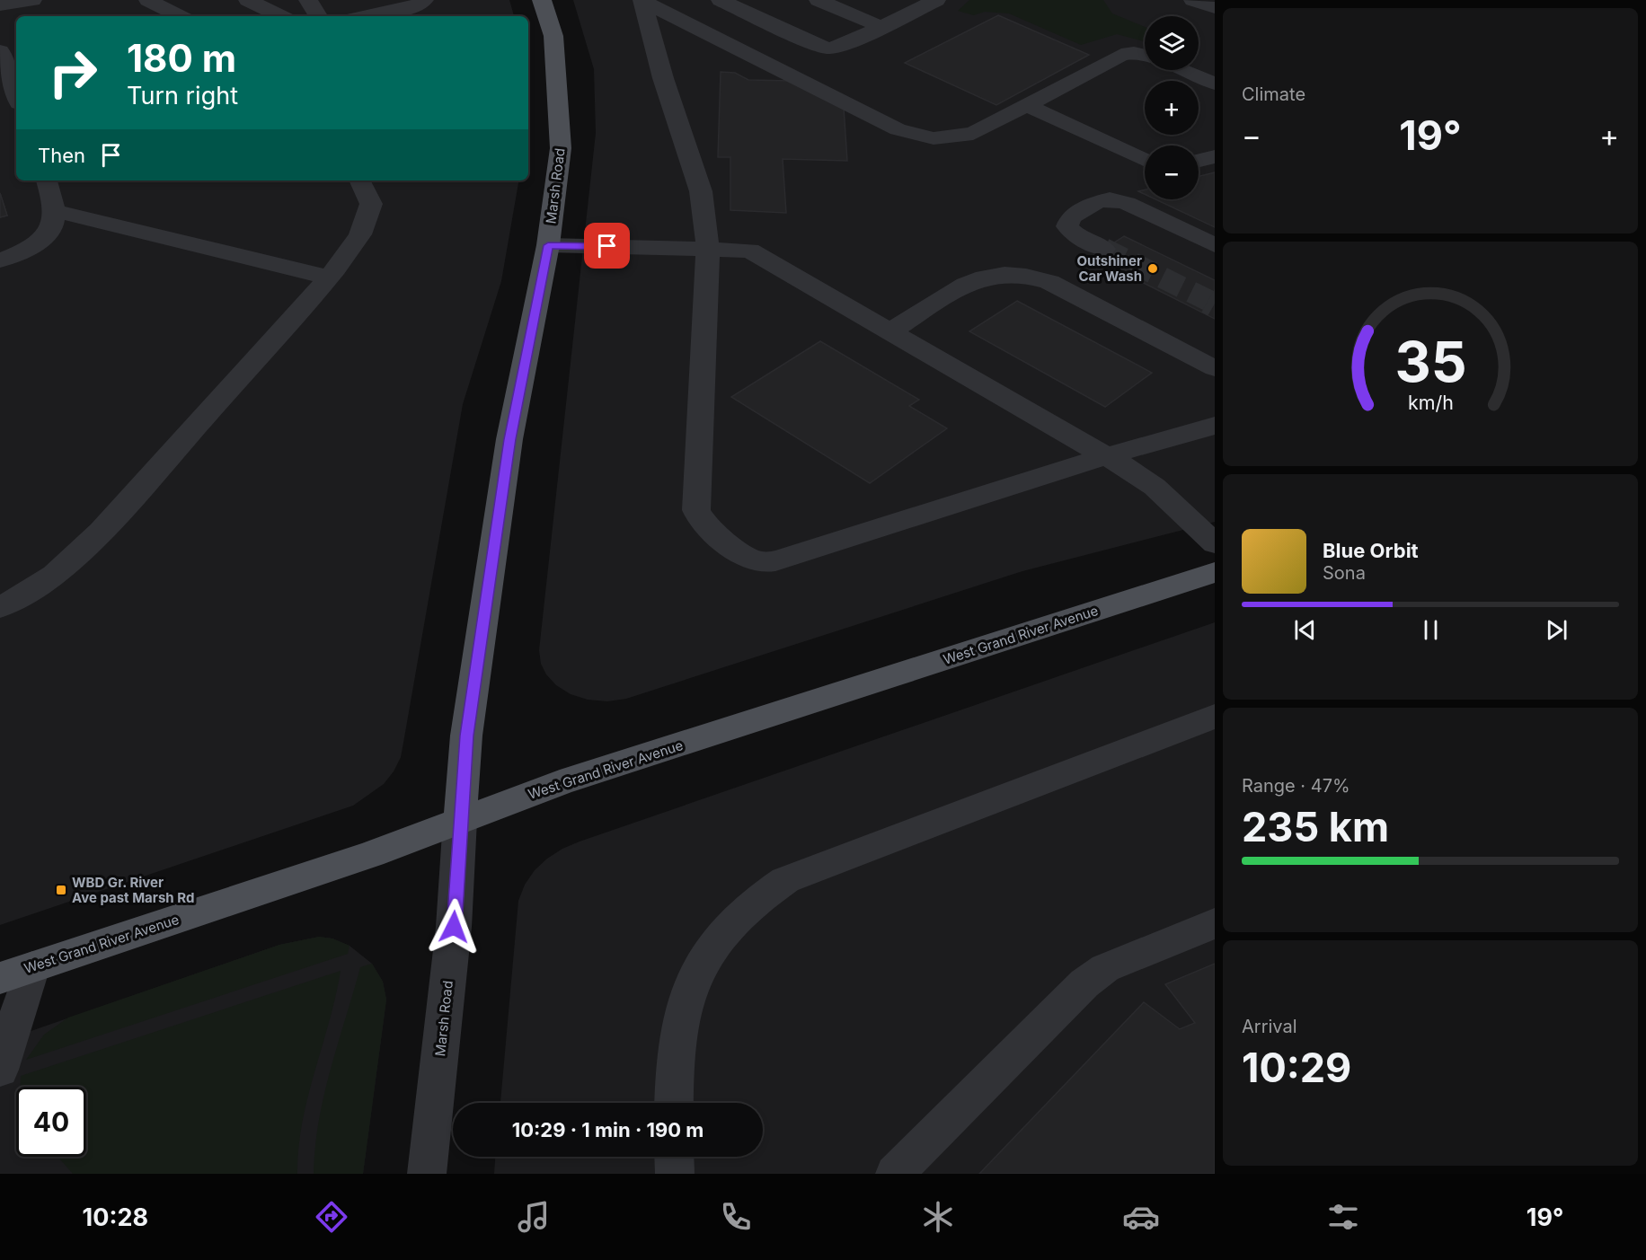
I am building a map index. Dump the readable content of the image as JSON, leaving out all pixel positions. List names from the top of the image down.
{
  "streets": {
    "main road": ["Marsh Road", "West Grand River Avenue"]
  },
  "crossings": [
    ["Marsh Road", "West Grand River Avenue"]
  ],
  "places": {
    "other": ["Outshiner Car Wash"],
    "transit": ["WBD Gr. River Ave past Marsh Rd"]
  },
  "page": {
    "tile": [
      "Climate",
      ["Range · 47%", "235 km"],
      ["Arrival", "10:29"]
    ],
    "map_buttons": ["+", "−"],
    "turn": ["180 m", "Turn right"],
    "heat": ["−", "19°", "+"],
    "then": "Then",
    "song": ["Blue Orbit", "Sona"],
    "limit": "40",
    "trip": "10:29 · 1 min · 190 m",
    "tabs": ["10:28", "19°"],
    "gauge": ["35", "km/h"]
  }
}
